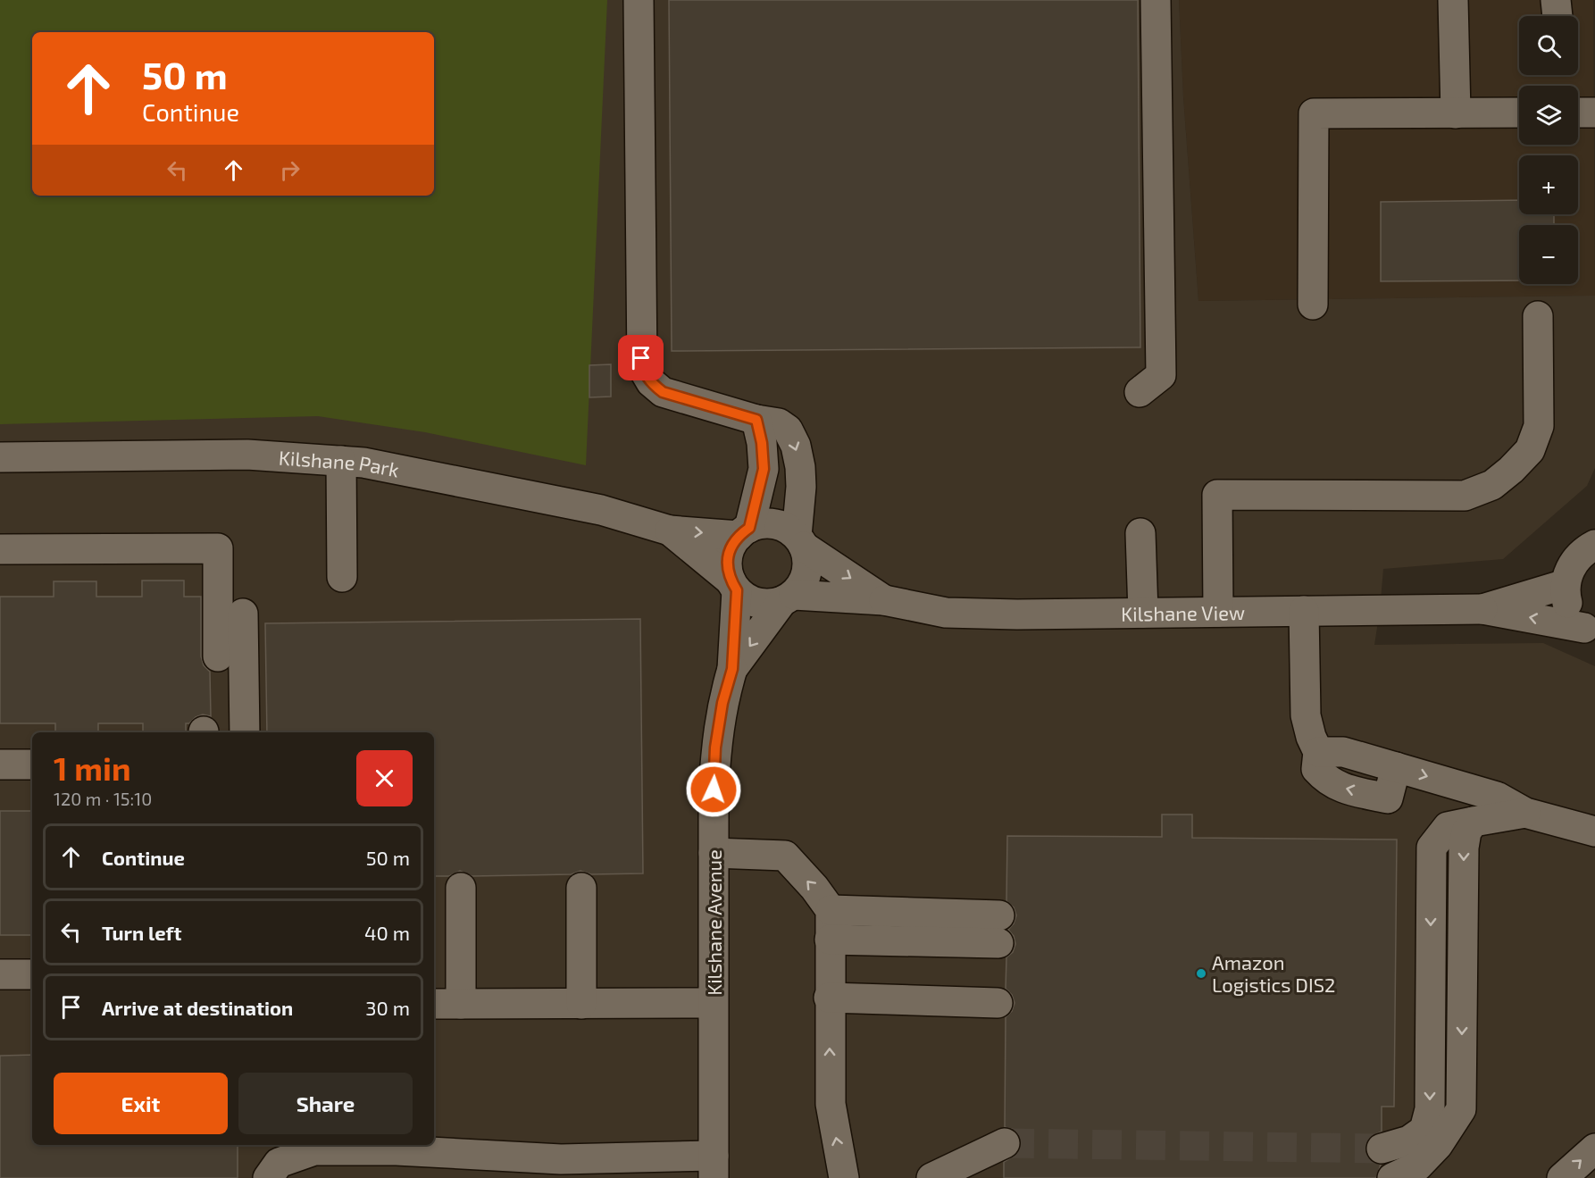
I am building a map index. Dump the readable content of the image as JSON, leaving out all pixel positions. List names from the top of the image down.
{
  "streets": {
    "street": ["Kilshane Park", "Kilshane View", "Kilshane Avenue"]
  },
  "crossings": [
    ["Kilshane Park", "Kilshane View"],
    ["Kilshane Park", "Kilshane Avenue"],
    ["Kilshane View", "Kilshane Avenue"]
  ],
  "places": ["Amazon Logistics DIS2"],
  "page": {
    "map_buttons": ["+", "−"],
    "turn": ["50 m", "Continue"],
    "heading": ["1 min", "120 m · 15:10"],
    "list": [
      {
        "name": "Continue",
        "value": "50 m"
      },
      {
        "name": "Turn left",
        "value": "40 m"
      },
      {
        "name": "Arrive at destination",
        "value": "30 m"
      }
    ],
    "buttons": ["Exit", "Share"]
  }
}
